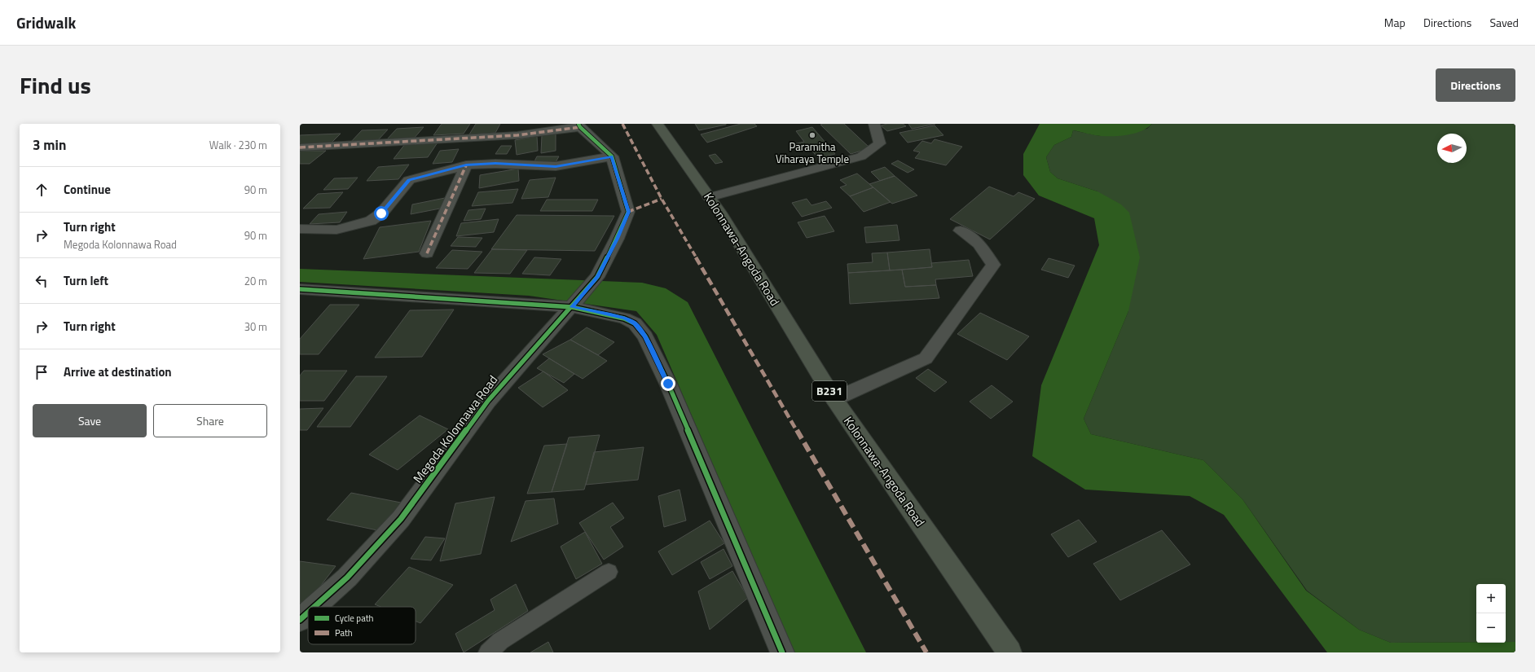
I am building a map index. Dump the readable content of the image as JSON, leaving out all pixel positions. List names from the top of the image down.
{
  "streets": {
    "main road": ["Kolonnawa-Angoda Road", "B231"],
    "street": ["Megoda Kolonnawa Road"]
  },
  "places": ["Paramitha Viharaya Temple"],
  "legend": ["Cycle path", "Path"],
  "north": "left",
  "page": {
    "header": "Gridwalk",
    "nav": ["Map", "Directions", "Saved"],
    "title": "Find us",
    "buttons": [
      "Directions",
      ["Save", "Share"]
    ],
    "heading": ["3 min", "Walk · 230 m"],
    "list": [
      ["Continue", "90 m"],
      ["Turn right", "Megoda Kolonnawa Road", "90 m"],
      ["Turn left", "20 m"],
      ["Turn right", "30 m"],
      "Arrive at destination"
    ],
    "map_buttons": ["+", "−"]
  }
}
